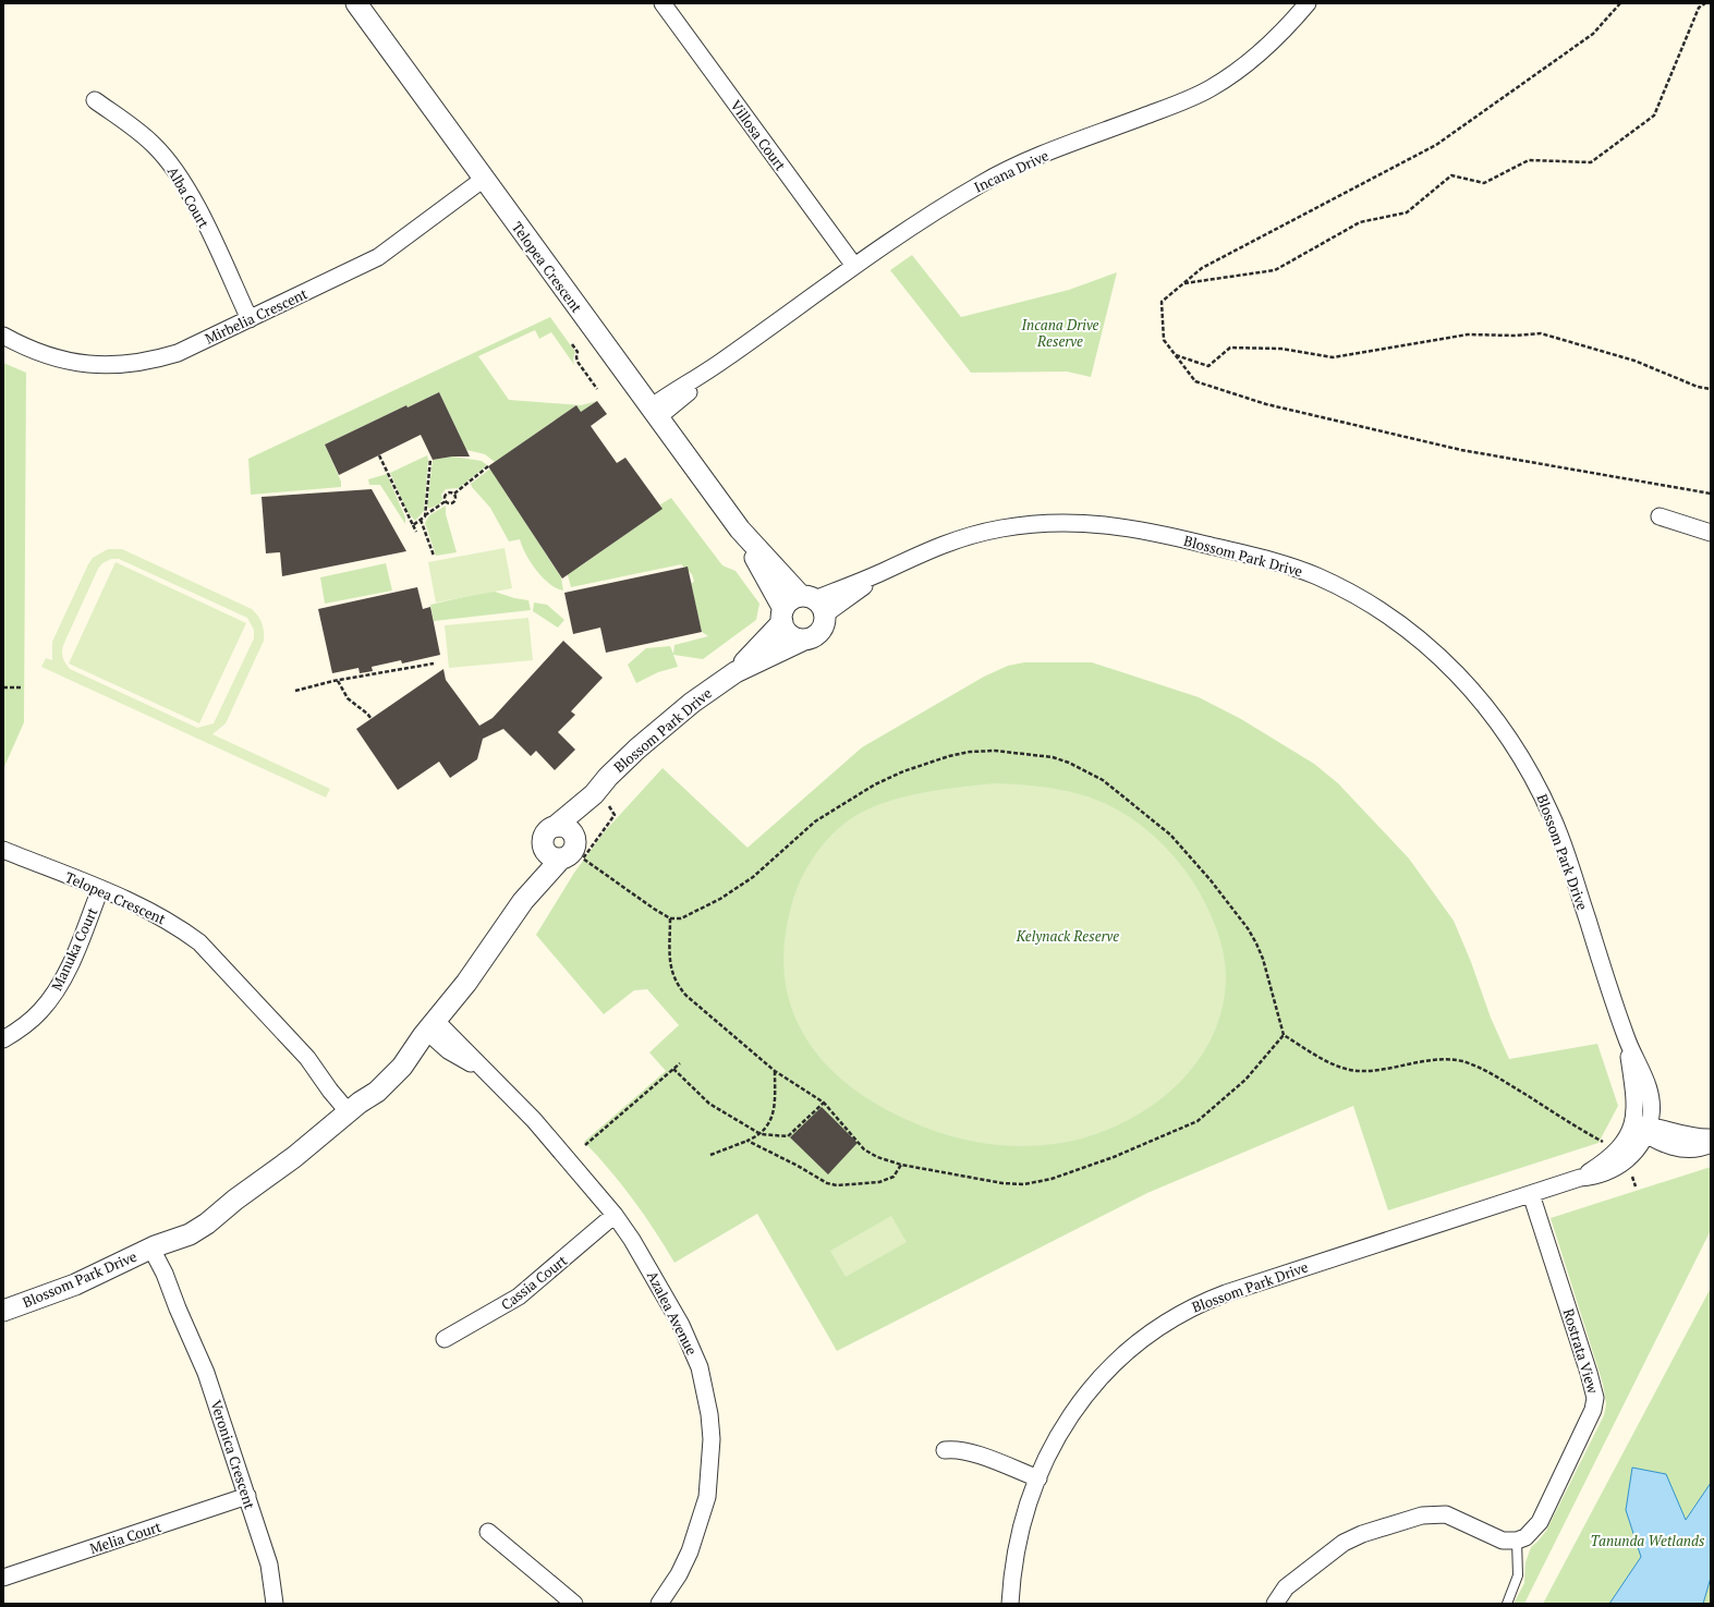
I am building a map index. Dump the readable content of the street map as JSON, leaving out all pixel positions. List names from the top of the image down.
{
  "streets": {
    "street": [
      "Villosa Court",
      "Incana Drive",
      "Alba Court",
      "Telopea Crescent",
      "Mirbelia Crescent",
      "Blossom Park Drive",
      "Manuka Court",
      "Cassia Court",
      "Azalea Avenue",
      "Rostrata View",
      "Veronica Crescent",
      "Melia Court"
    ]
  },
  "crossings": [
    ["Villosa Court", "Incana Drive"],
    ["Incana Drive", "Telopea Crescent"],
    ["Alba Court", "Mirbelia Crescent"],
    ["Telopea Crescent", "Mirbelia Crescent"],
    ["Telopea Crescent", "Blossom Park Drive"],
    ["Telopea Crescent", "Manuka Court"],
    ["Blossom Park Drive", "Azalea Avenue"],
    ["Blossom Park Drive", "Rostrata View"],
    ["Blossom Park Drive", "Veronica Crescent"],
    ["Cassia Court", "Azalea Avenue"],
    ["Veronica Crescent", "Melia Court"]
  ],
  "parks": ["Incana Drive Reserve", "Kelynack Reserve", "Tanunda Wetlands"]
}
